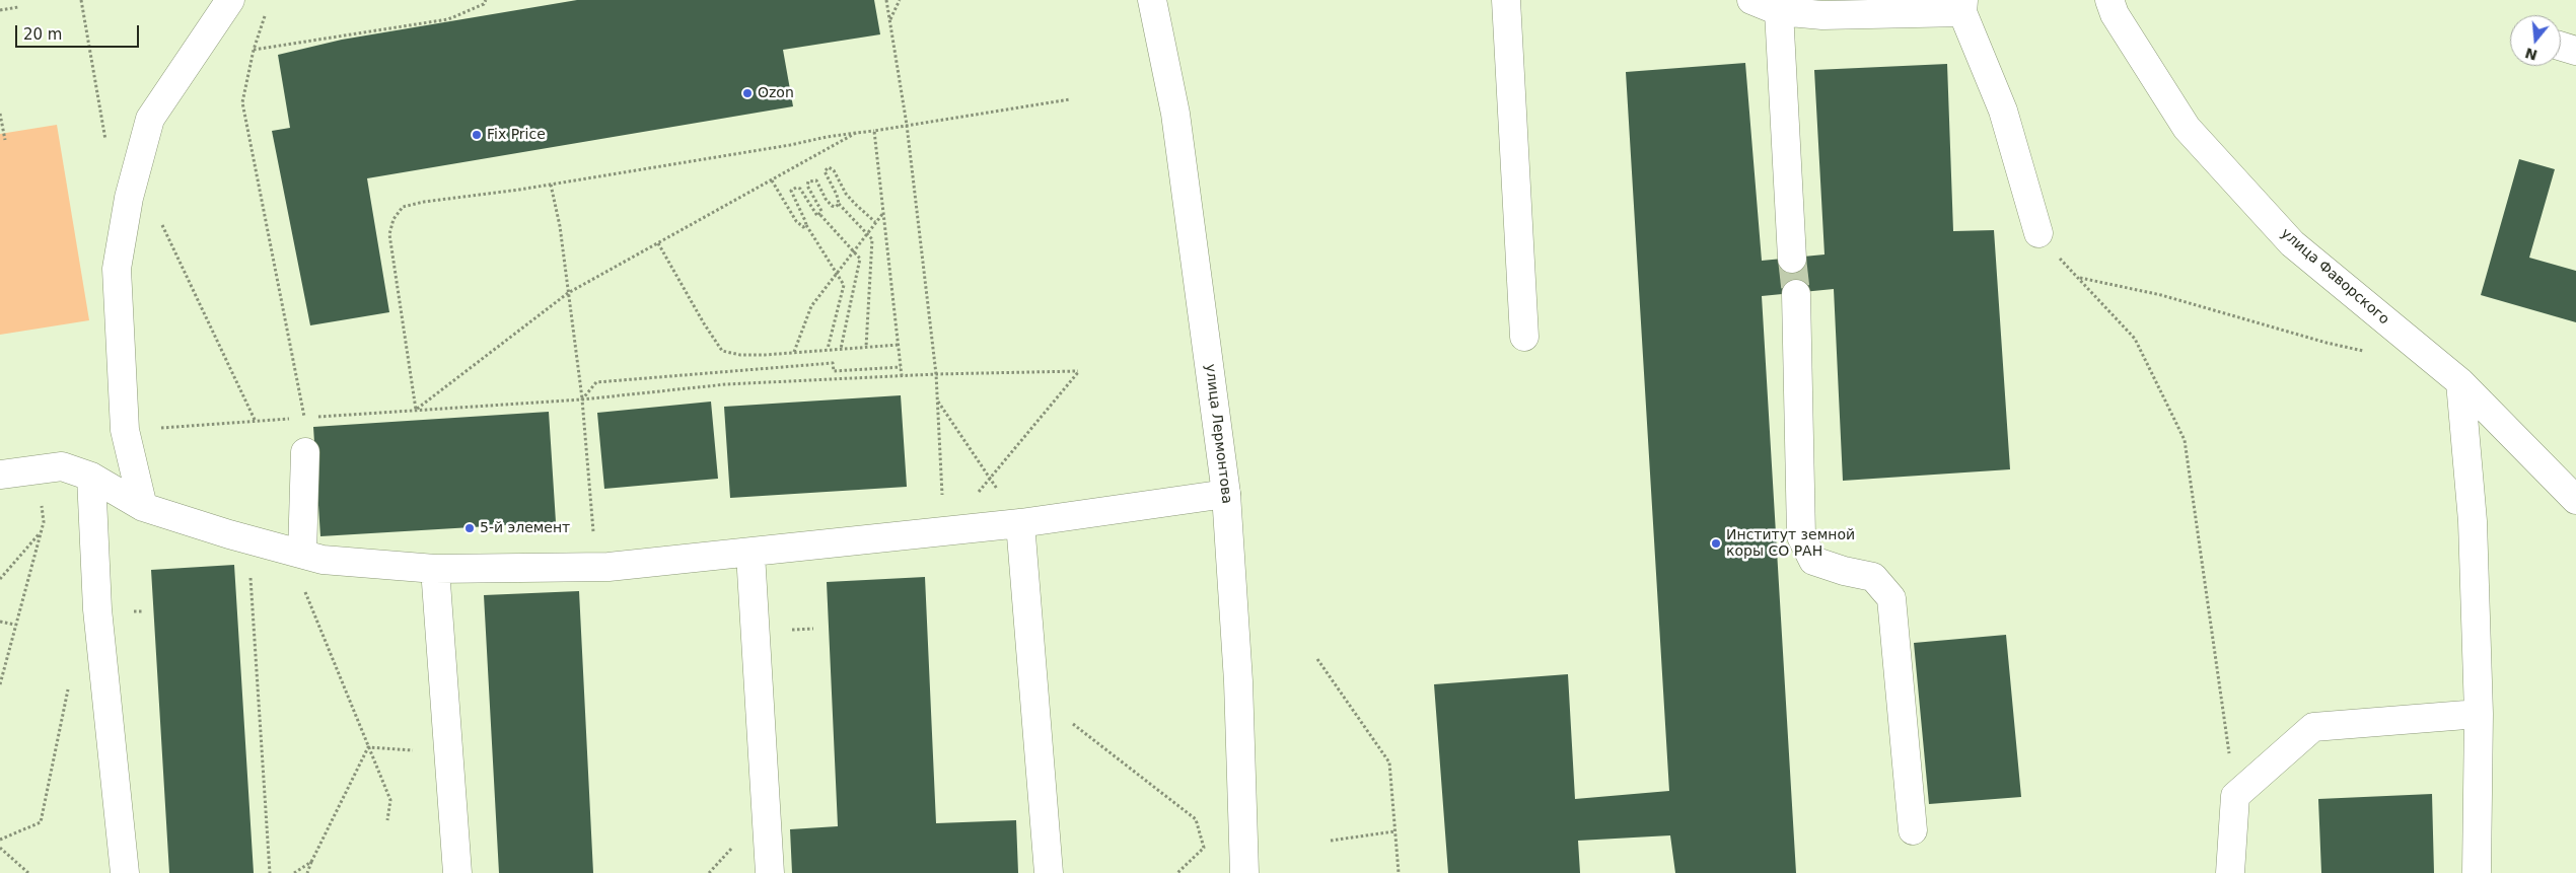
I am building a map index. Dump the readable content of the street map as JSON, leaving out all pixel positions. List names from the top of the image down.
{
  "streets": {
    "street": ["улица Фаворского", "улица Лермонтова"]
  },
  "places": [
    "Ozon",
    "Fix Price",
    "5-й элемент",
    "Институт земной коры СО РАН"
  ],
  "scale_bar": "20 m",
  "north": "bottom"
}
